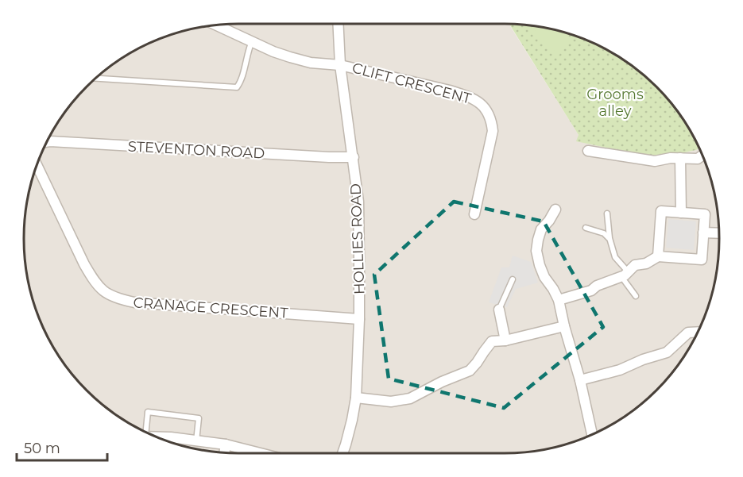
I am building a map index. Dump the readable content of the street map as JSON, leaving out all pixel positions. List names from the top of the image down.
{
  "streets": {
    "street": [
      "CLIFT CRESCENT",
      "STEVENTON ROAD",
      "HOLLIES ROAD",
      "CRANAGE CRESCENT"
    ]
  },
  "crossings": [
    ["CLIFT CRESCENT", "HOLLIES ROAD"],
    ["STEVENTON ROAD", "HOLLIES ROAD"],
    ["HOLLIES ROAD", "CRANAGE CRESCENT"]
  ],
  "parks": ["Grooms alley"],
  "scale_bar": "50 m"
}
